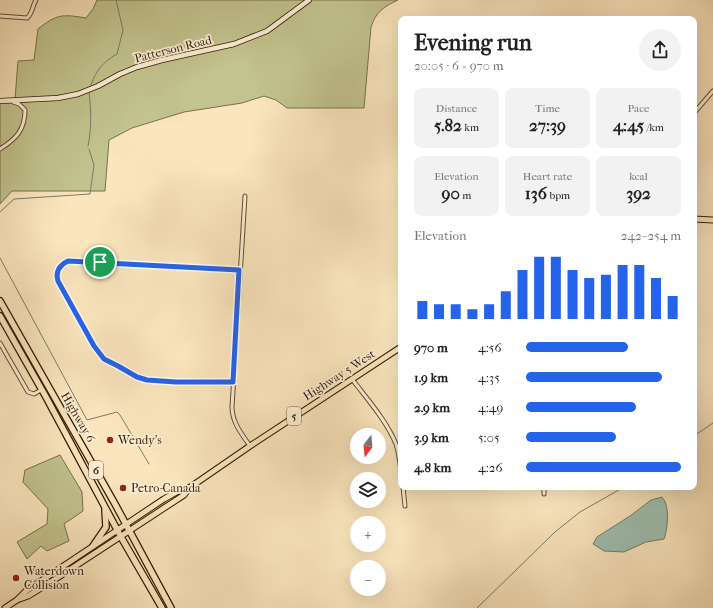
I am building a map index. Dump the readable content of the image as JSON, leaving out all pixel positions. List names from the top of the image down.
{
  "streets": {
    "highway": ["Highway 6", "6"],
    "main road": ["Highway 5 West", "5"],
    "street": ["Patterson Road"]
  },
  "crossings": [
    ["Highway 5 West", "5"],
    ["Highway 5 West", "Highway 6"],
    ["5", "Highway 6"]
  ],
  "places": ["Wendy's", "Petro-Canada", "Waterdown Collision"],
  "north": "bottom",
  "page": {
    "heading": ["Evening run", "20:05 · 6 × 970 m"],
    "stats": [
      ["Distance", "5.82 km"],
      ["Time", "27:39"],
      ["Pace", "4:45 /km"],
      ["Elevation", "90 m"],
      ["Heart rate", "136 bpm"],
      ["kcal", "392"]
    ],
    "chart": ["Elevation", "242–254 m"],
    "list": [
      {
        "name": "970 m",
        "note": "4:56"
      },
      {
        "name": "1.9 km",
        "note": "4:35"
      },
      {
        "name": "2.9 km",
        "note": "4:49"
      },
      {
        "name": "3.9 km",
        "note": "5:05"
      },
      {
        "name": "4.8 km",
        "note": "4:26"
      }
    ],
    "map_buttons": ["+", "−"]
  }
}
